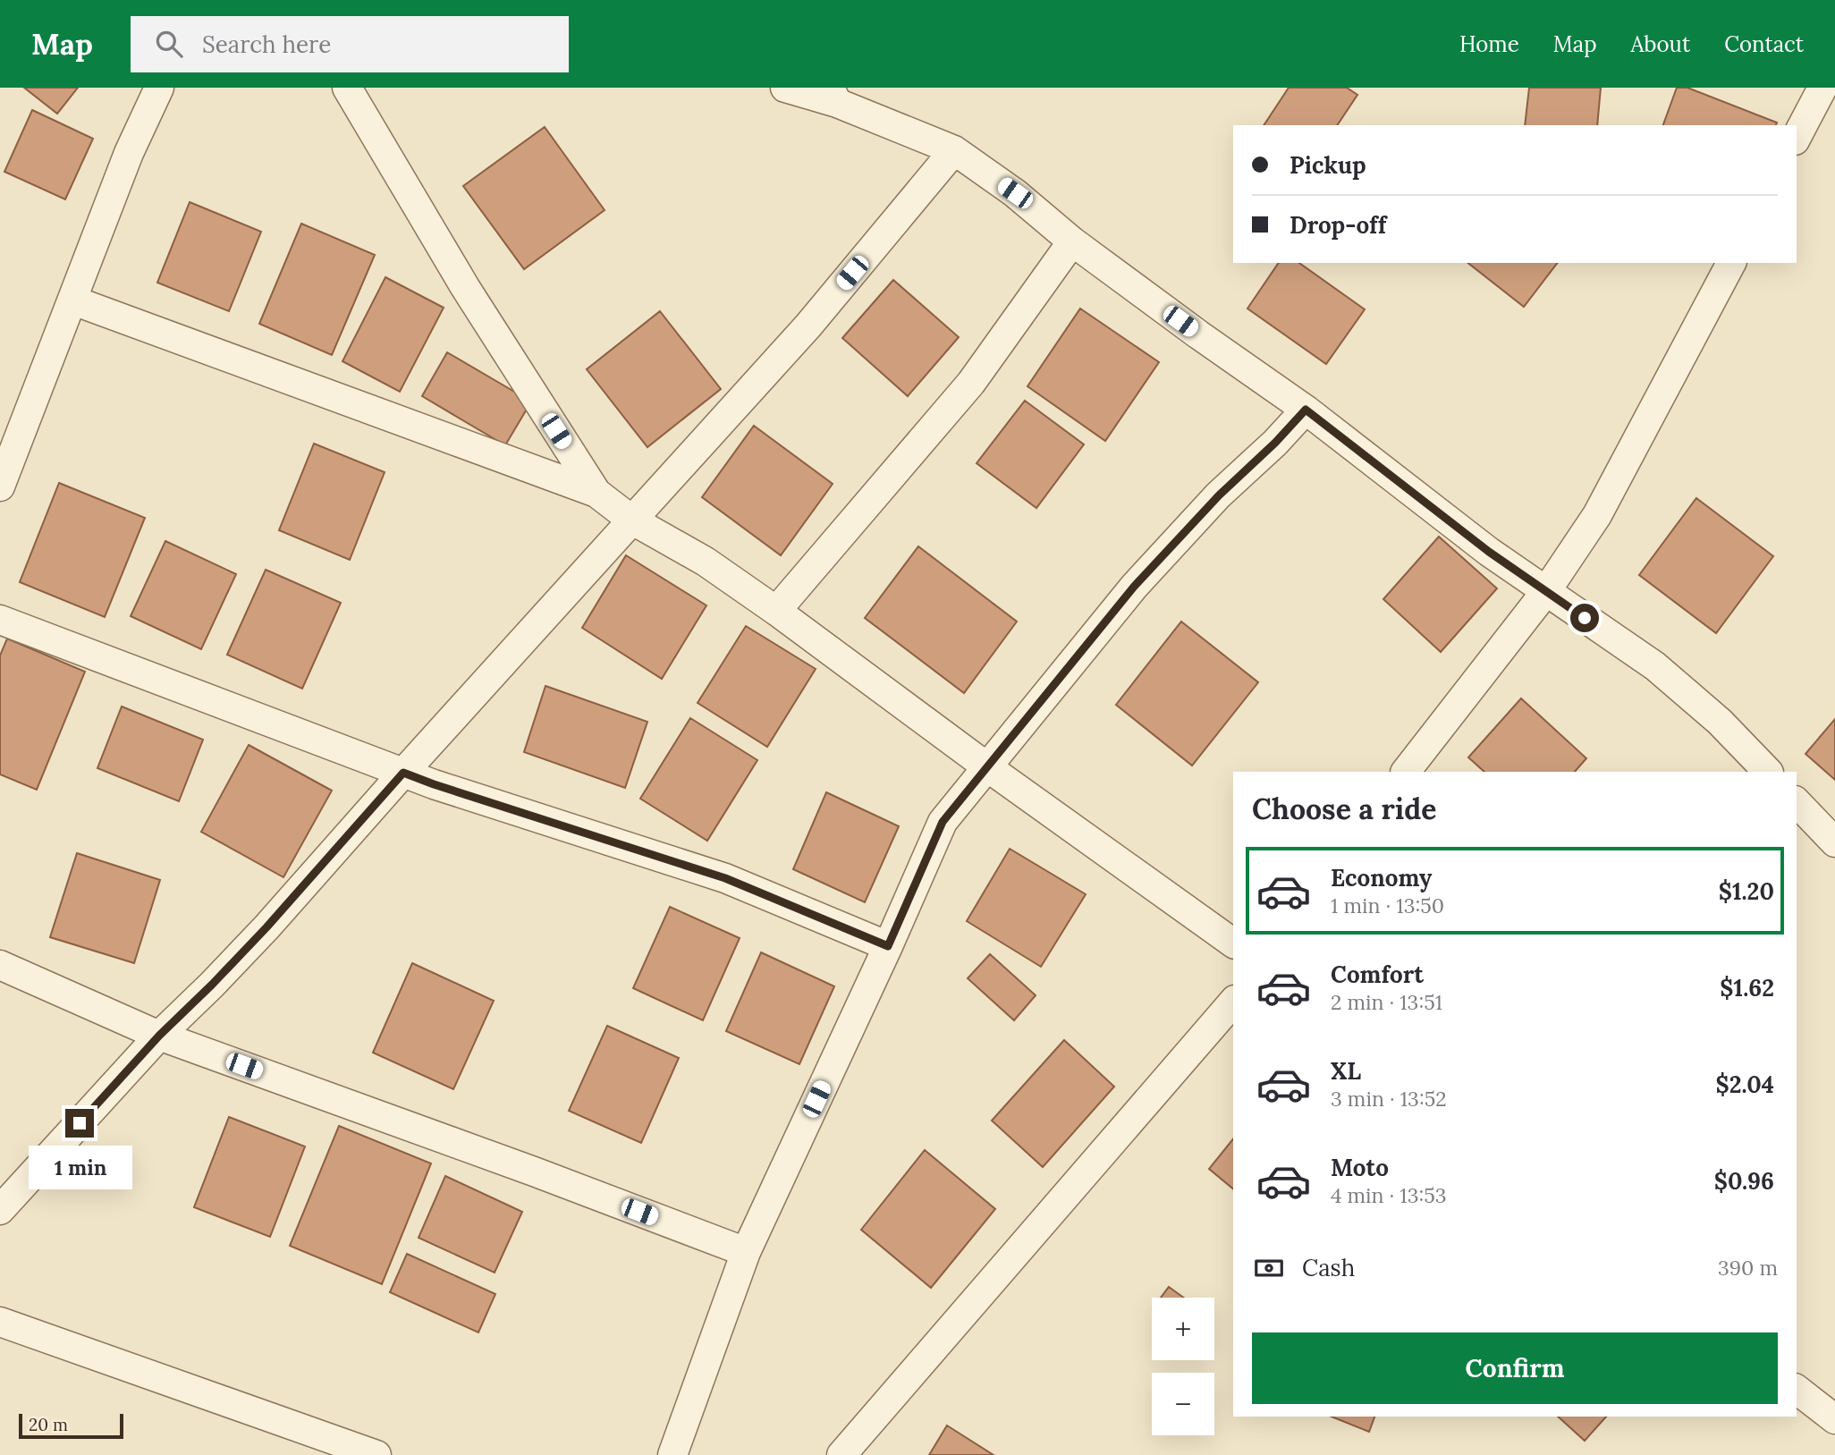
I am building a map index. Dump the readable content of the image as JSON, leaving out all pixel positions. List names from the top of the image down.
{
  "scale_bar": "20 m",
  "page": {
    "header": "Map",
    "search": "Search here",
    "nav": [
      "Home",
      "Map",
      "About",
      "Contact"
    ],
    "banner": ["Pickup", "Drop-off"],
    "heading": "Choose a ride",
    "list": [
      {
        "name": "Economy",
        "note": "1 min · 13:50",
        "value": "$1.20"
      },
      {
        "name": "Comfort",
        "note": "2 min · 13:51",
        "value": "$1.62"
      },
      {
        "name": "XL",
        "note": "3 min · 13:52",
        "value": "$2.04"
      },
      {
        "name": "Moto",
        "note": "4 min · 13:53",
        "value": "$0.96"
      }
    ],
    "bubble": "1 min",
    "pay": ["Cash", "390 m"],
    "map_buttons": ["+", "−"],
    "buttons": "Confirm",
    "scale": "20 m"
  }
}
